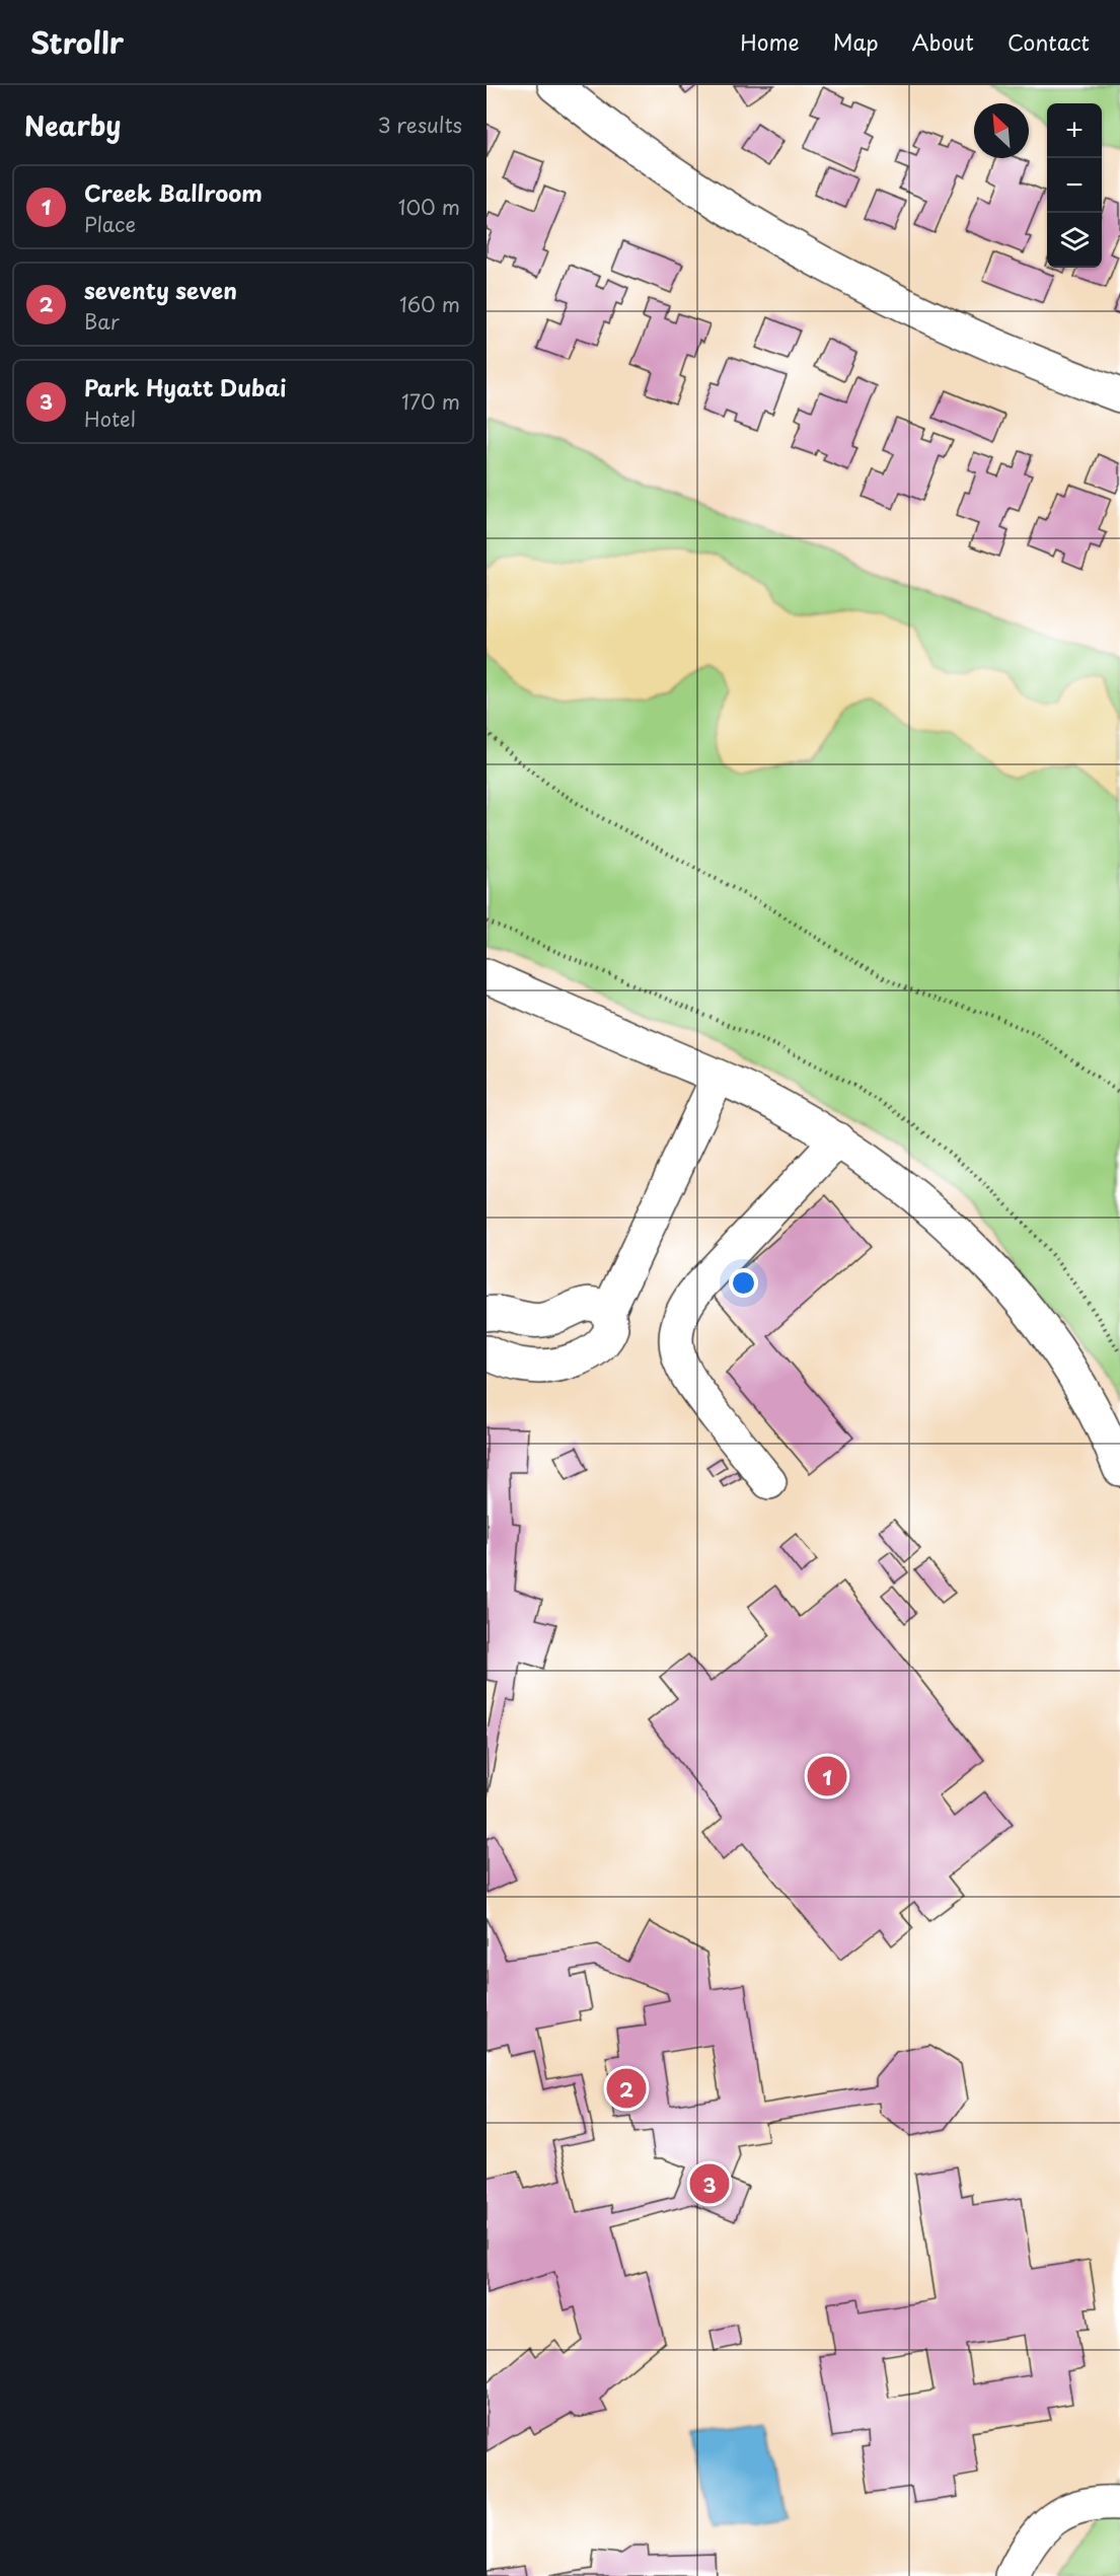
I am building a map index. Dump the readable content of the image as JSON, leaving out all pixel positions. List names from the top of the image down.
{
  "north": "top left",
  "page": {
    "header": "Strollr",
    "nav": [
      "Home",
      "Map",
      "About",
      "Contact"
    ],
    "heading": ["Nearby", "3 results"],
    "map_buttons": ["+", "−"],
    "list": [
      {
        "mark": "1",
        "name": "Creek Ballroom",
        "note": "Place",
        "value": "100 m"
      },
      {
        "mark": "2",
        "name": "seventy seven",
        "note": "Bar",
        "value": "160 m"
      },
      {
        "mark": "3",
        "name": "Park Hyatt Dubai",
        "note": "Hotel",
        "value": "170 m"
      }
    ],
    "pins": ["1", "2", "3"]
  }
}
